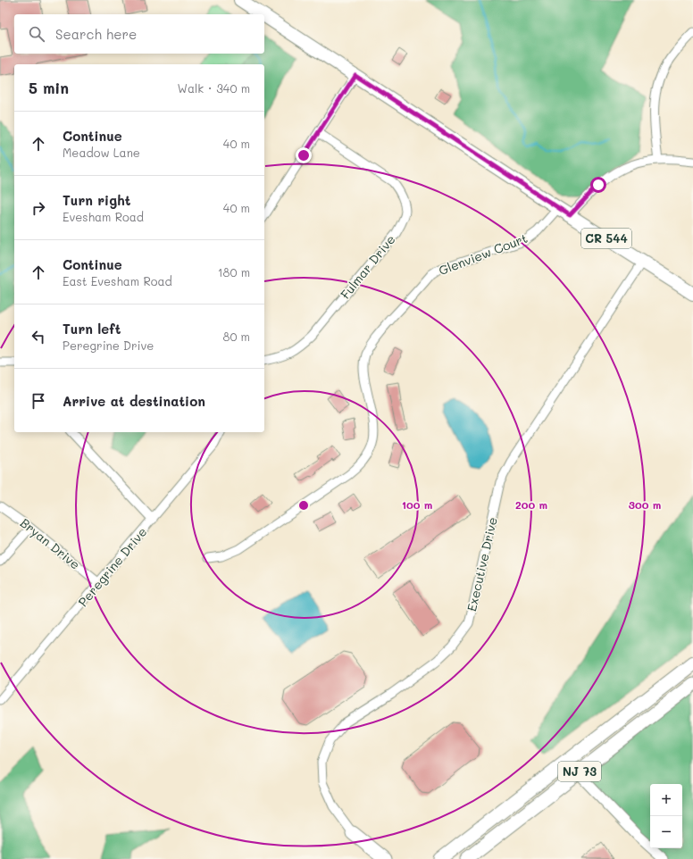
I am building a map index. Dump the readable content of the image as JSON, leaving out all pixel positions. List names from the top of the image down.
{
  "streets": {
    "highway": ["NJ 73"],
    "main road": ["CR 544"],
    "street": [
      "Glenview Court",
      "Fulmar Drive",
      "Bryan Drive",
      "Executive Drive",
      "Peregrine Drive"
    ]
  },
  "crossings": [
    ["CR 544", "Glenview Court"],
    ["CR 544", "Executive Drive"],
    ["Bryan Drive", "Peregrine Drive"]
  ],
  "page": {
    "search": "Search here",
    "heading": ["5 min", "Walk · 340 m"],
    "list": [
      ["Continue", "Meadow Lane", "40 m"],
      ["Turn right", "Evesham Road", "40 m"],
      ["Continue", "East Evesham Road", "180 m"],
      ["Turn left", "Peregrine Drive", "80 m"],
      "Arrive at destination"
    ],
    "map_buttons": ["+", "−"]
  },
  "rings": ["100 m", "200 m", "300 m"]
}
